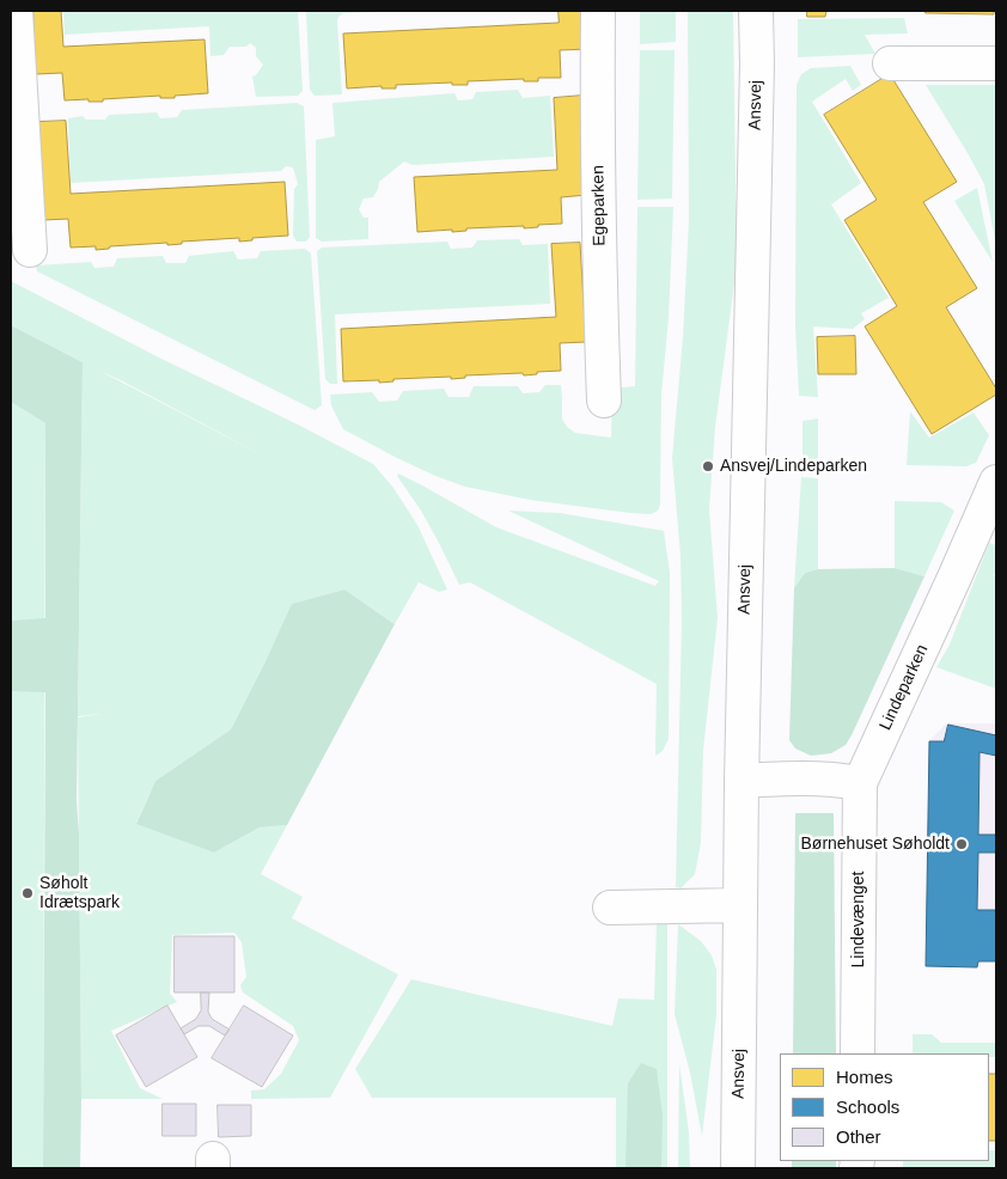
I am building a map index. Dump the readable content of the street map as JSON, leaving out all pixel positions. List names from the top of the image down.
{
  "streets": {
    "street": [
      "Ansvej",
      "Egeparken",
      "Lindeparken",
      "Lindevænget"
    ]
  },
  "crossings": [
    ["Lindeparken", "Lindevænget"]
  ],
  "places": ["Ansvej/Lindeparken", "Børnehuset Søholdt", "Søholt Idrætspark"],
  "legend": ["Homes", "Schools", "Other"]
}
